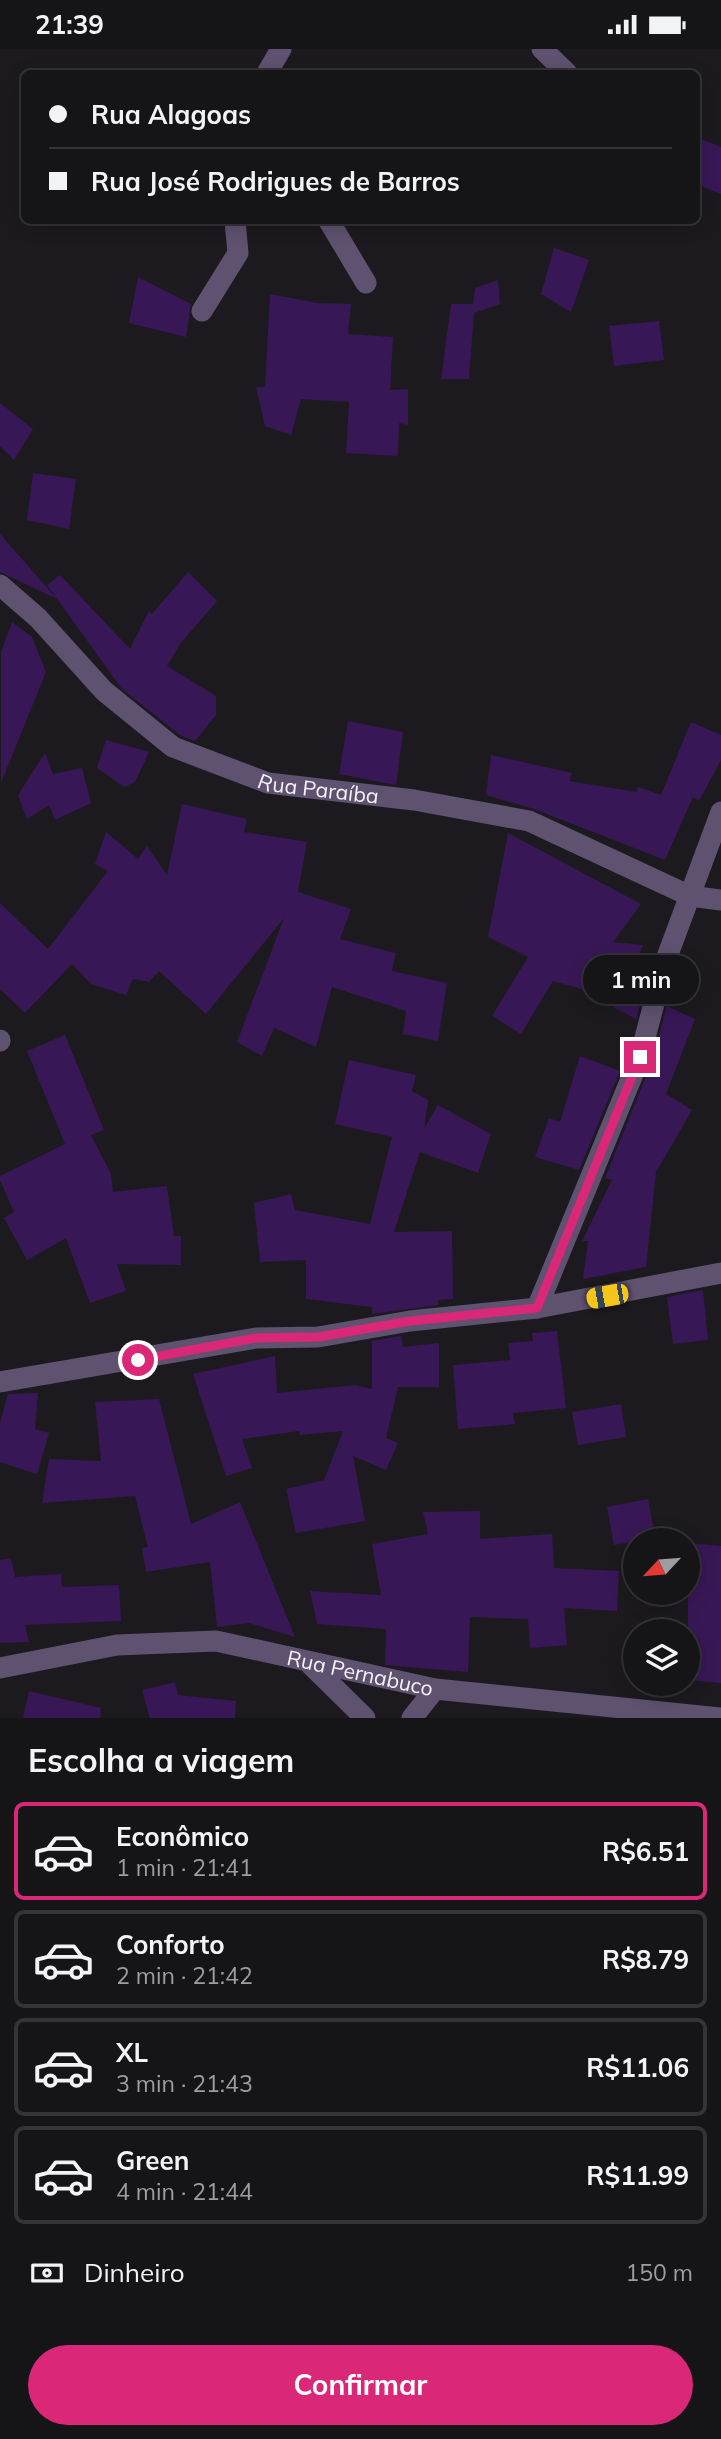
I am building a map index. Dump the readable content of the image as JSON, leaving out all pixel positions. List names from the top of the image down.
{
  "streets": {
    "street": ["Rua Paraíba", "Rua Pernabuco"]
  },
  "north": "bottom left",
  "page": {
    "status": "21:39",
    "banner": ["Rua Alagoas", "Rua José Rodrigues de Barros"],
    "bubble": "1 min",
    "heading": "Escolha a viagem",
    "list": [
      {
        "name": "Econômico",
        "note": "1 min · 21:41",
        "value": "R$6.51"
      },
      {
        "name": "Conforto",
        "note": "2 min · 21:42",
        "value": "R$8.79"
      },
      {
        "name": "XL",
        "note": "3 min · 21:43",
        "value": "R$11.06"
      },
      {
        "name": "Green",
        "note": "4 min · 21:44",
        "value": "R$11.99"
      }
    ],
    "pay": ["Dinheiro", "150 m"],
    "buttons": "Confirmar"
  }
}
